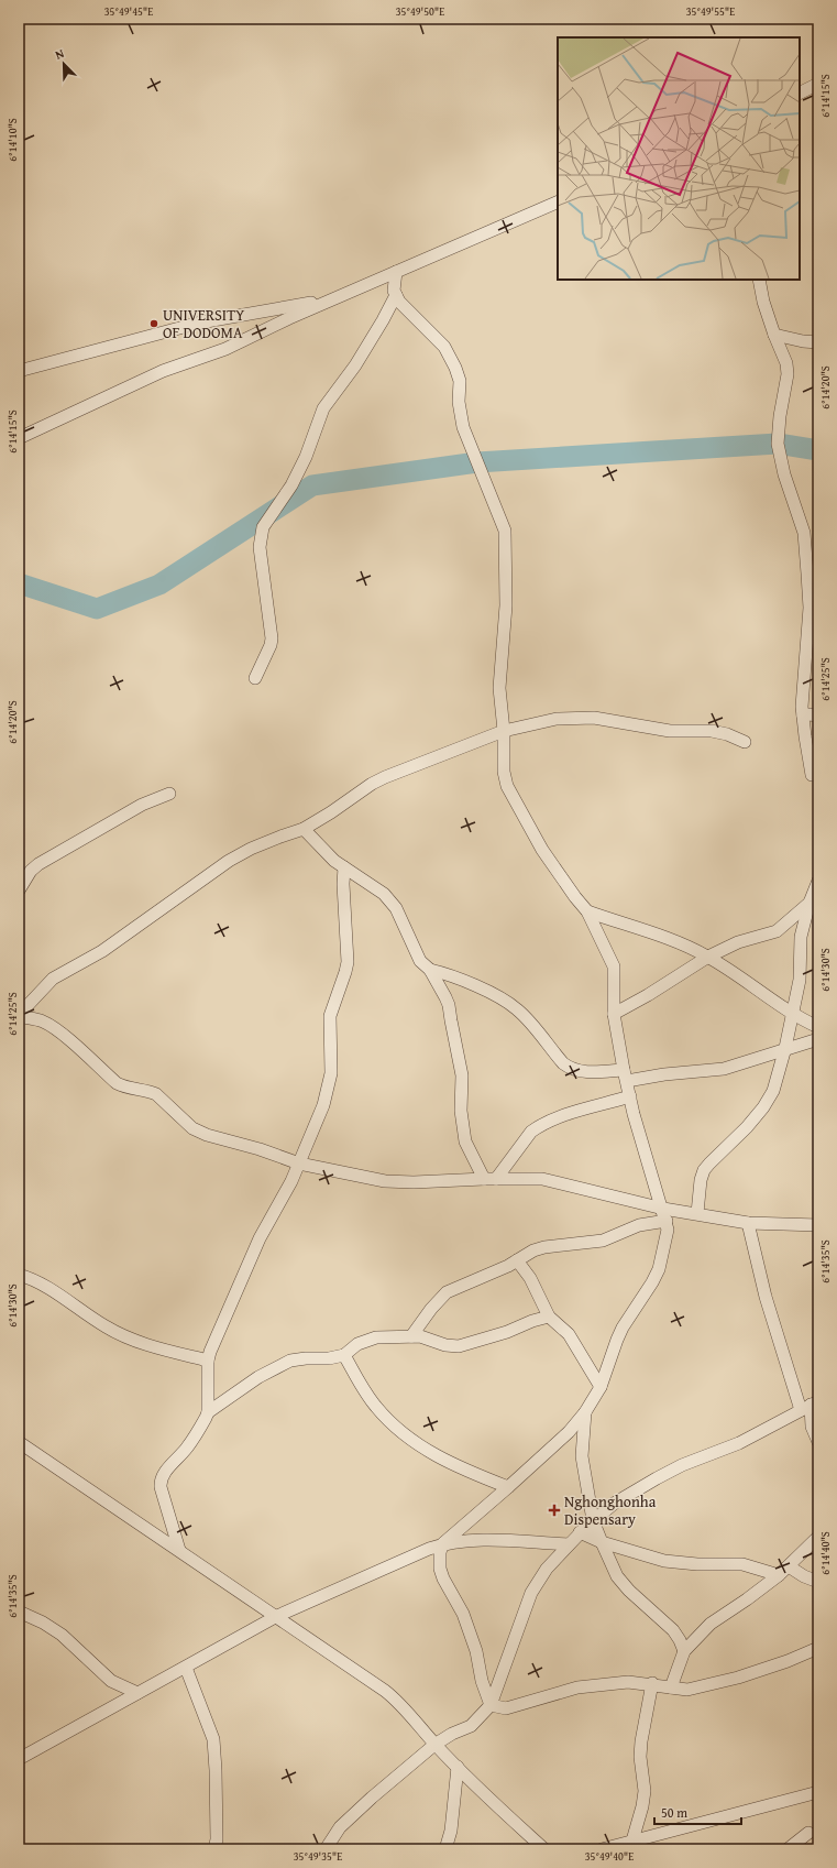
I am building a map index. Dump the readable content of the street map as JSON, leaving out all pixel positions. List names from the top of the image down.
{
  "places": {
    "other": ["UNIVERSITY OF DODOMA"],
    "health": ["Nghonghonha Dispensary"]
  },
  "scale_bar": "50 m",
  "north": "top left",
  "coordinates": [
    "35°49'45\"E",
    "35°49'50\"E",
    "35°49'55\"E",
    "6°14'15\"S",
    "6°14'10\"S",
    "6°14'20\"S",
    "6°14'25\"S",
    "6°14'30\"S",
    "6°14'35\"S",
    "6°14'40\"S",
    "35°49'35\"E",
    "35°49'40\"E"
  ]
}
